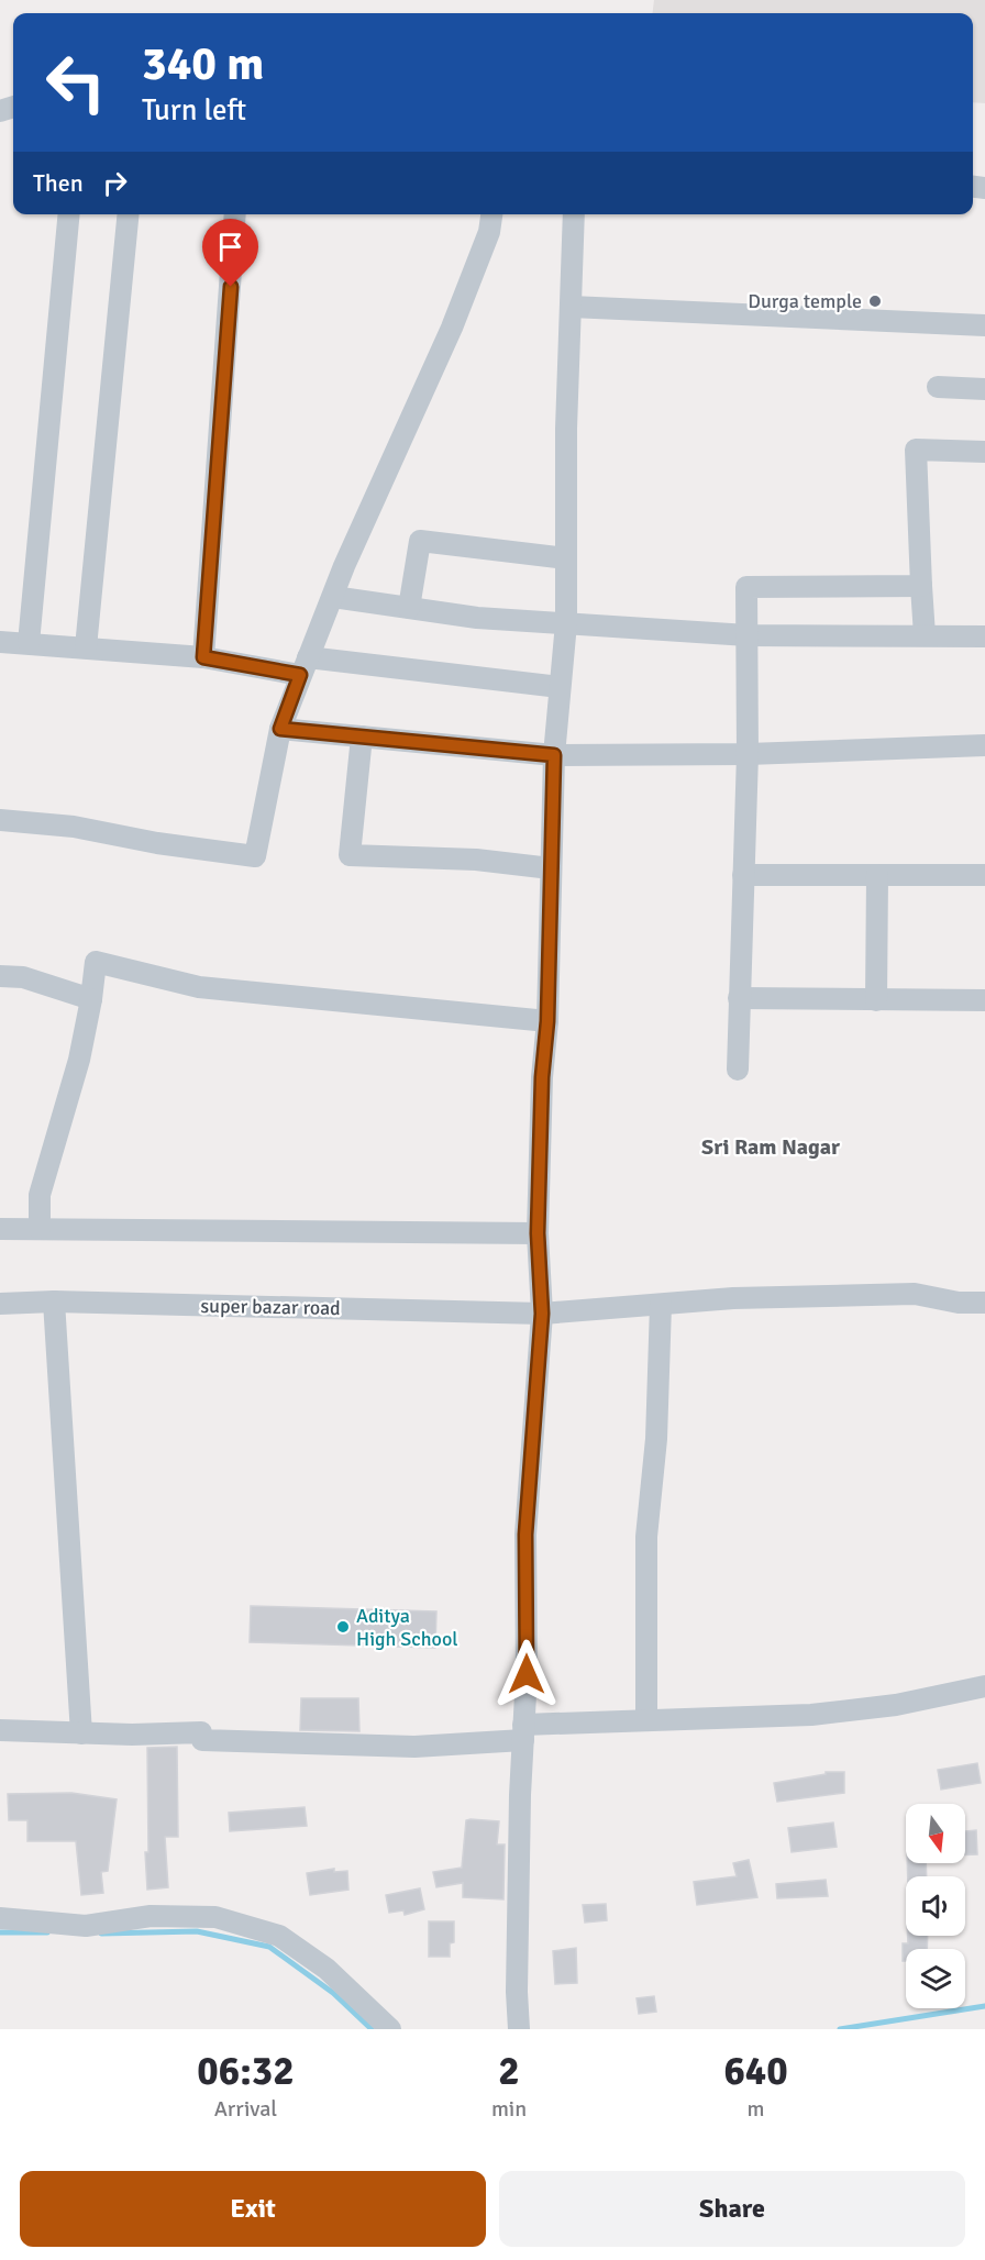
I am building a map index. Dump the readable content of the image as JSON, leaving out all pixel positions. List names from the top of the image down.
{
  "streets": {
    "street": ["super bazar road"]
  },
  "districts": ["Sri Ram Nagar"],
  "places": ["Durga temple", "Aditya High School"],
  "north": "bottom",
  "page": {
    "turn": ["340 m", "Turn left"],
    "then": "Then",
    "eta": [
      "06:32",
      "Arrival",
      "2",
      "min",
      "640",
      "m"
    ],
    "buttons": ["Exit", "Share"]
  }
}
